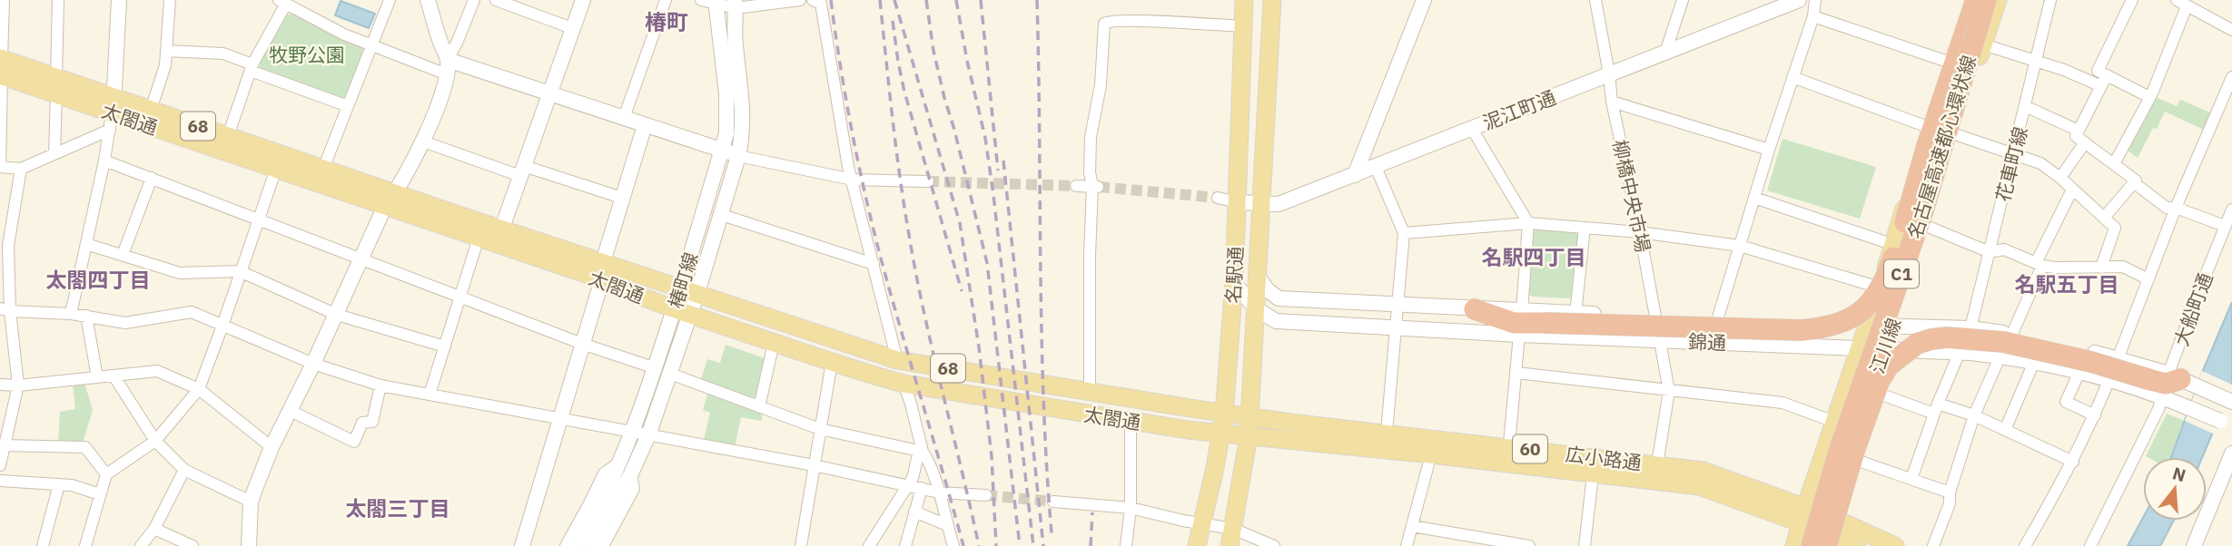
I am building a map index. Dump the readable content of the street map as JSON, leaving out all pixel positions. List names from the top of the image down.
{
  "streets": {
    "highway": ["名古屋高速都心環状線", "C1"],
    "main road": [
      "太閤通",
      "68",
      "名駅通",
      "江川線",
      "60",
      "広小路通"
    ],
    "street": [
      "泥江町通",
      "花車町線",
      "柳橋中央市場",
      "椿町線",
      "大船町通",
      "錦通"
    ]
  },
  "crossings": [
    ["泥江町通", "柳橋中央市場"],
    ["泥江町通", "名駅通"],
    ["太閤通", "名駅通"],
    ["太閤通", "椿町線"],
    ["太閤通", "広小路通"],
    ["名古屋高速都心環状線", "江川線"],
    ["名古屋高速都心環状線", "広小路通"],
    ["花車町線", "錦通"],
    ["柳橋中央市場", "錦通"],
    ["柳橋中央市場", "広小路通"],
    ["名駅通", "錦通"],
    ["名駅通", "広小路通"],
    ["大船町通", "錦通"],
    ["錦通", "江川線"],
    ["江川線", "広小路通"]
  ],
  "districts": [
    "椿町",
    "名駅四丁目",
    "太閤四丁目",
    "名駅五丁目",
    "太閤三丁目"
  ],
  "parks": ["牧野公園"],
  "north": "top"
}
